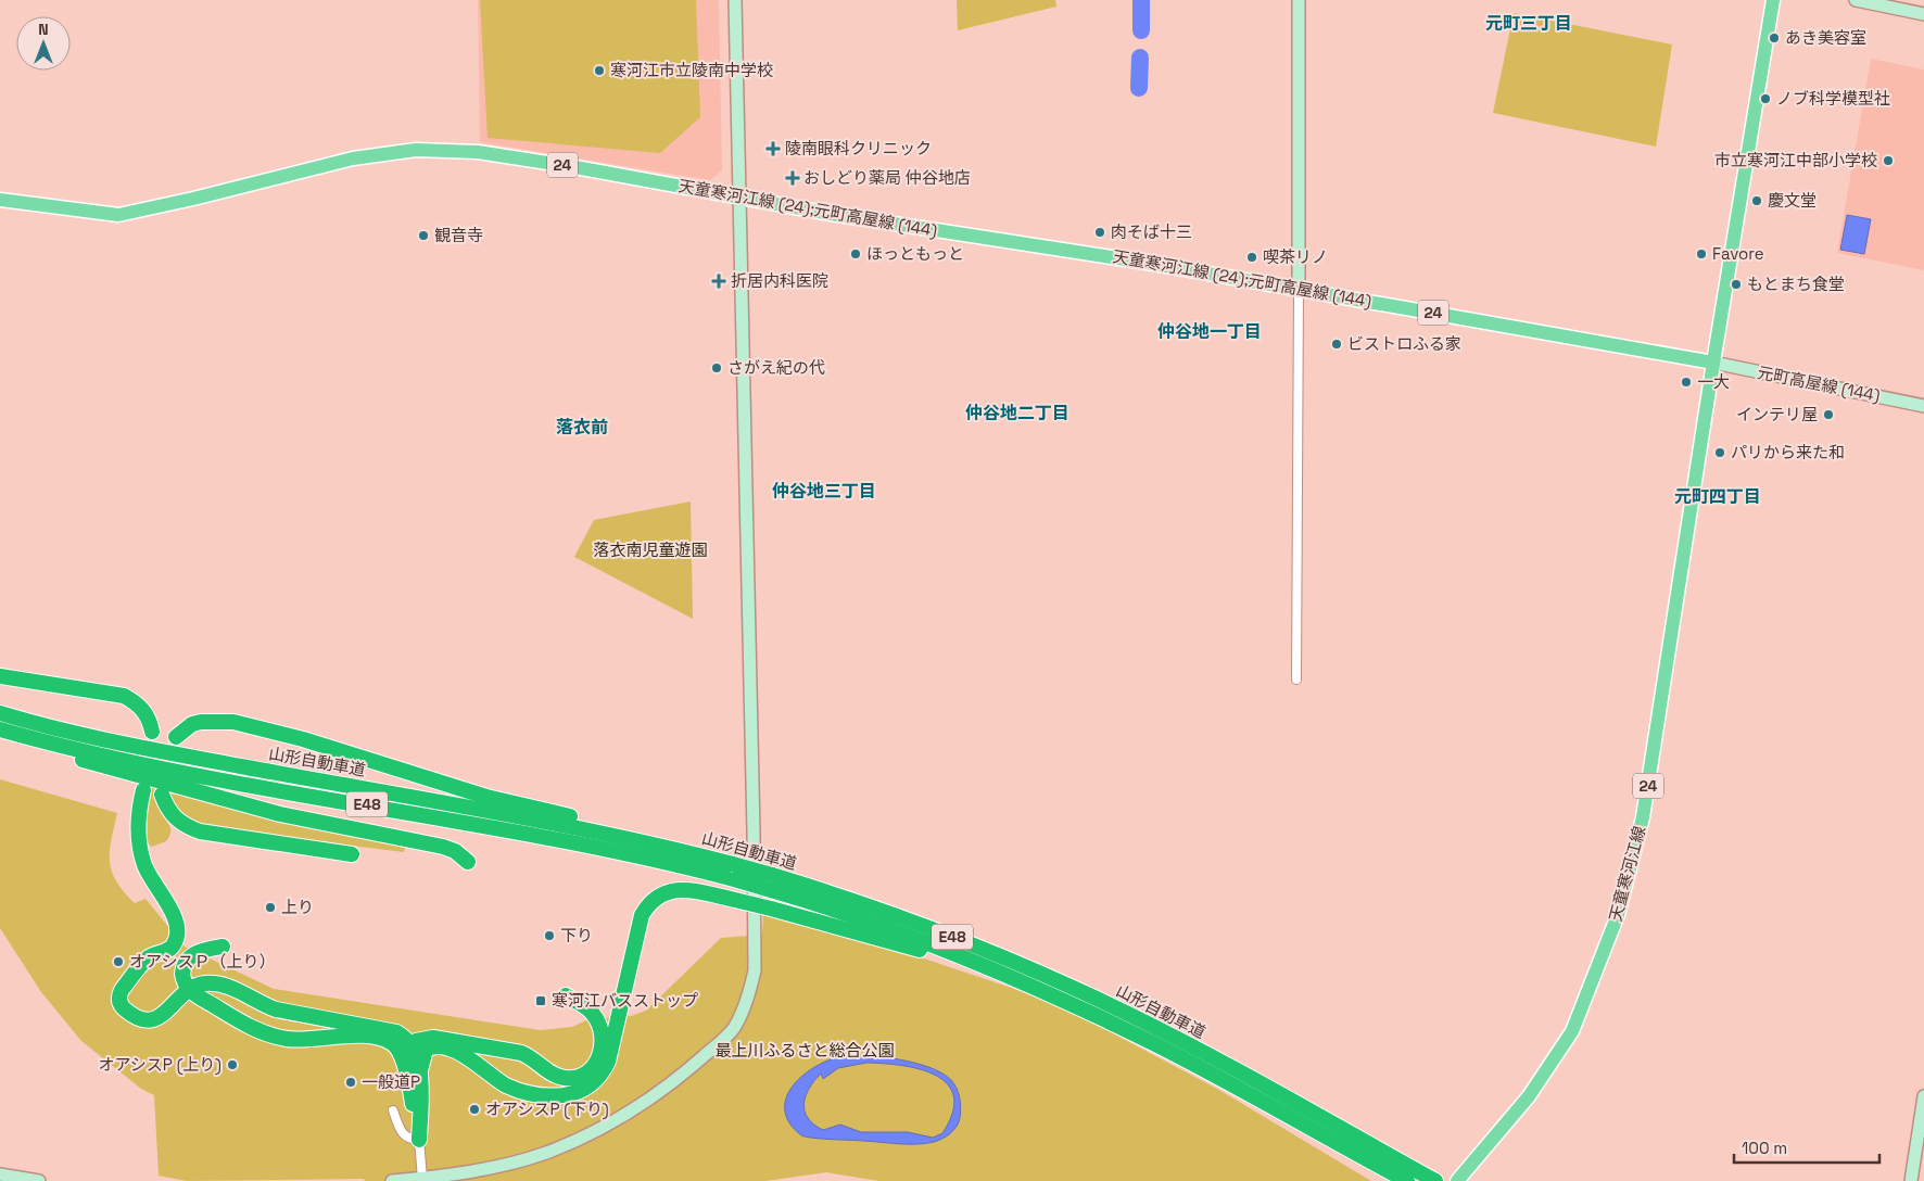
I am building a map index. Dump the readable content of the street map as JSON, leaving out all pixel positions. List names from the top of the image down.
{
  "streets": {
    "highway": ["山形自動車道", "E48"],
    "main road": ["24", "天童寒河江線 (24);元町高屋線 (144)", "天童寒河江線"],
    "street": ["元町高屋線 (144)"]
  },
  "crossings": [
    ["天童寒河江線 (24);元町高屋線 (144)", "元町高屋線 (144)"],
    ["天童寒河江線 (24);元町高屋線 (144)", "天童寒河江線"],
    ["元町高屋線 (144)", "天童寒河江線"]
  ],
  "districts": [
    "元町三丁目",
    "仲谷地一丁目",
    "仲谷地二丁目",
    "落衣前",
    "仲谷地三丁目",
    "元町四丁目"
  ],
  "parks": ["落衣南児童遊園", "最上川ふるさと総合公園"],
  "places": {
    "other": [
      "あき美容室",
      "寒河江市立陵南中学校",
      "ノブ科学模型社",
      "市立寒河江中部小学校",
      "慶文堂",
      "肉そば十三",
      "観音寺",
      "ほっともっと",
      "Favore",
      "喫茶リノ",
      "もとまち食堂",
      "ビストロふる家",
      "さがえ紀の代",
      "一大",
      "インテリ屋",
      "パリから来た和",
      "上り",
      "下り",
      "オアシスＰ（上り）",
      "オアシスP (上り)",
      "一般道P",
      "オアシスP (下り)"
    ],
    "health": ["陵南眼科クリニック", "おしどり薬局 仲谷地店", "折居内科医院"],
    "transit": ["寒河江バスストップ"]
  },
  "scale_bar": "100 m",
  "north": "top"
}
